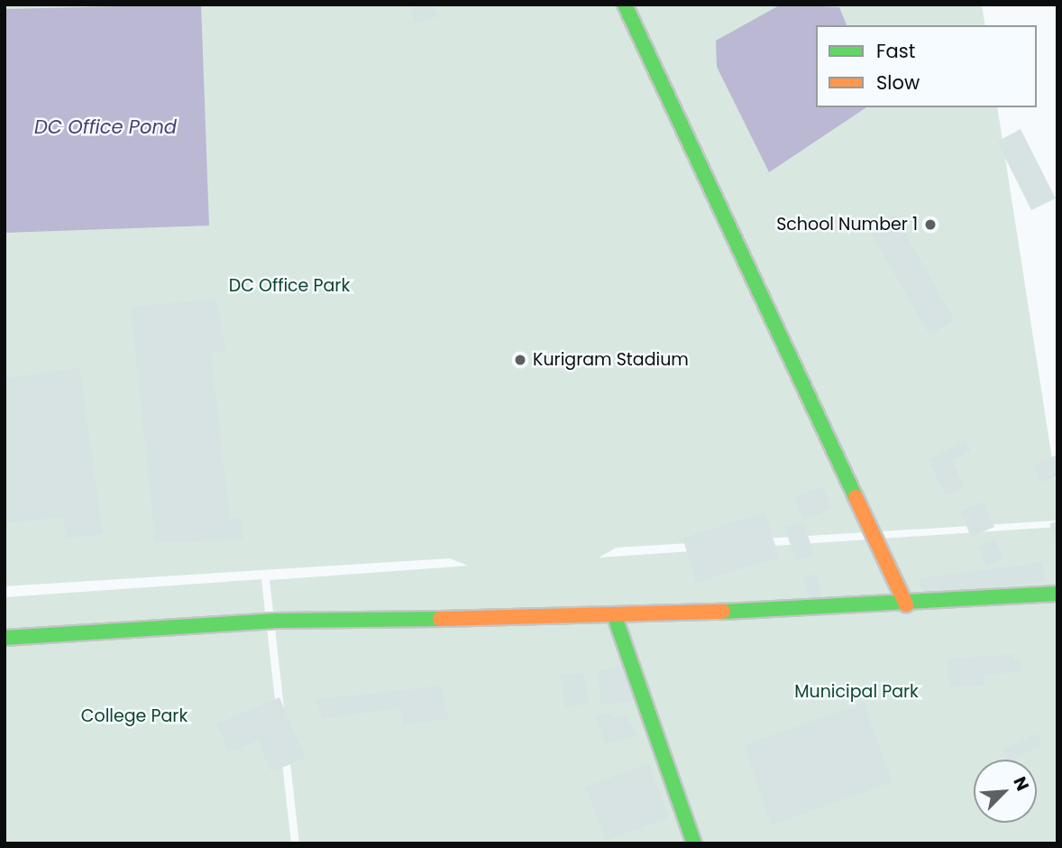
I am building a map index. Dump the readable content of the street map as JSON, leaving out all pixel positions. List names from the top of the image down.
{
  "water": ["DC Office Pond"],
  "parks": ["DC Office Park", "Municipal Park", "College Park"],
  "places": ["School Number 1", "Kurigram Stadium"],
  "legend": ["Fast", "Slow"],
  "north": "top right"
}
